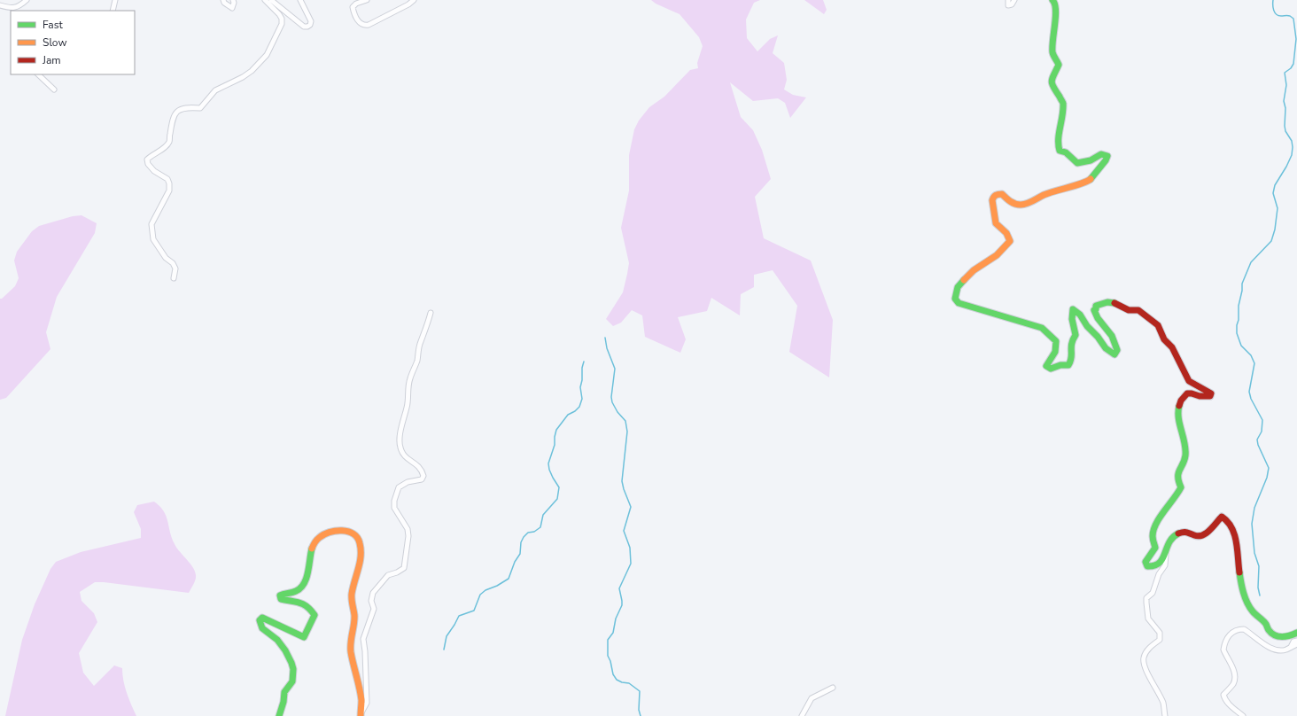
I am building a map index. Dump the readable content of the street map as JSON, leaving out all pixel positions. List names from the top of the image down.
{
  "legend": ["Fast", "Slow", "Jam"]
}
